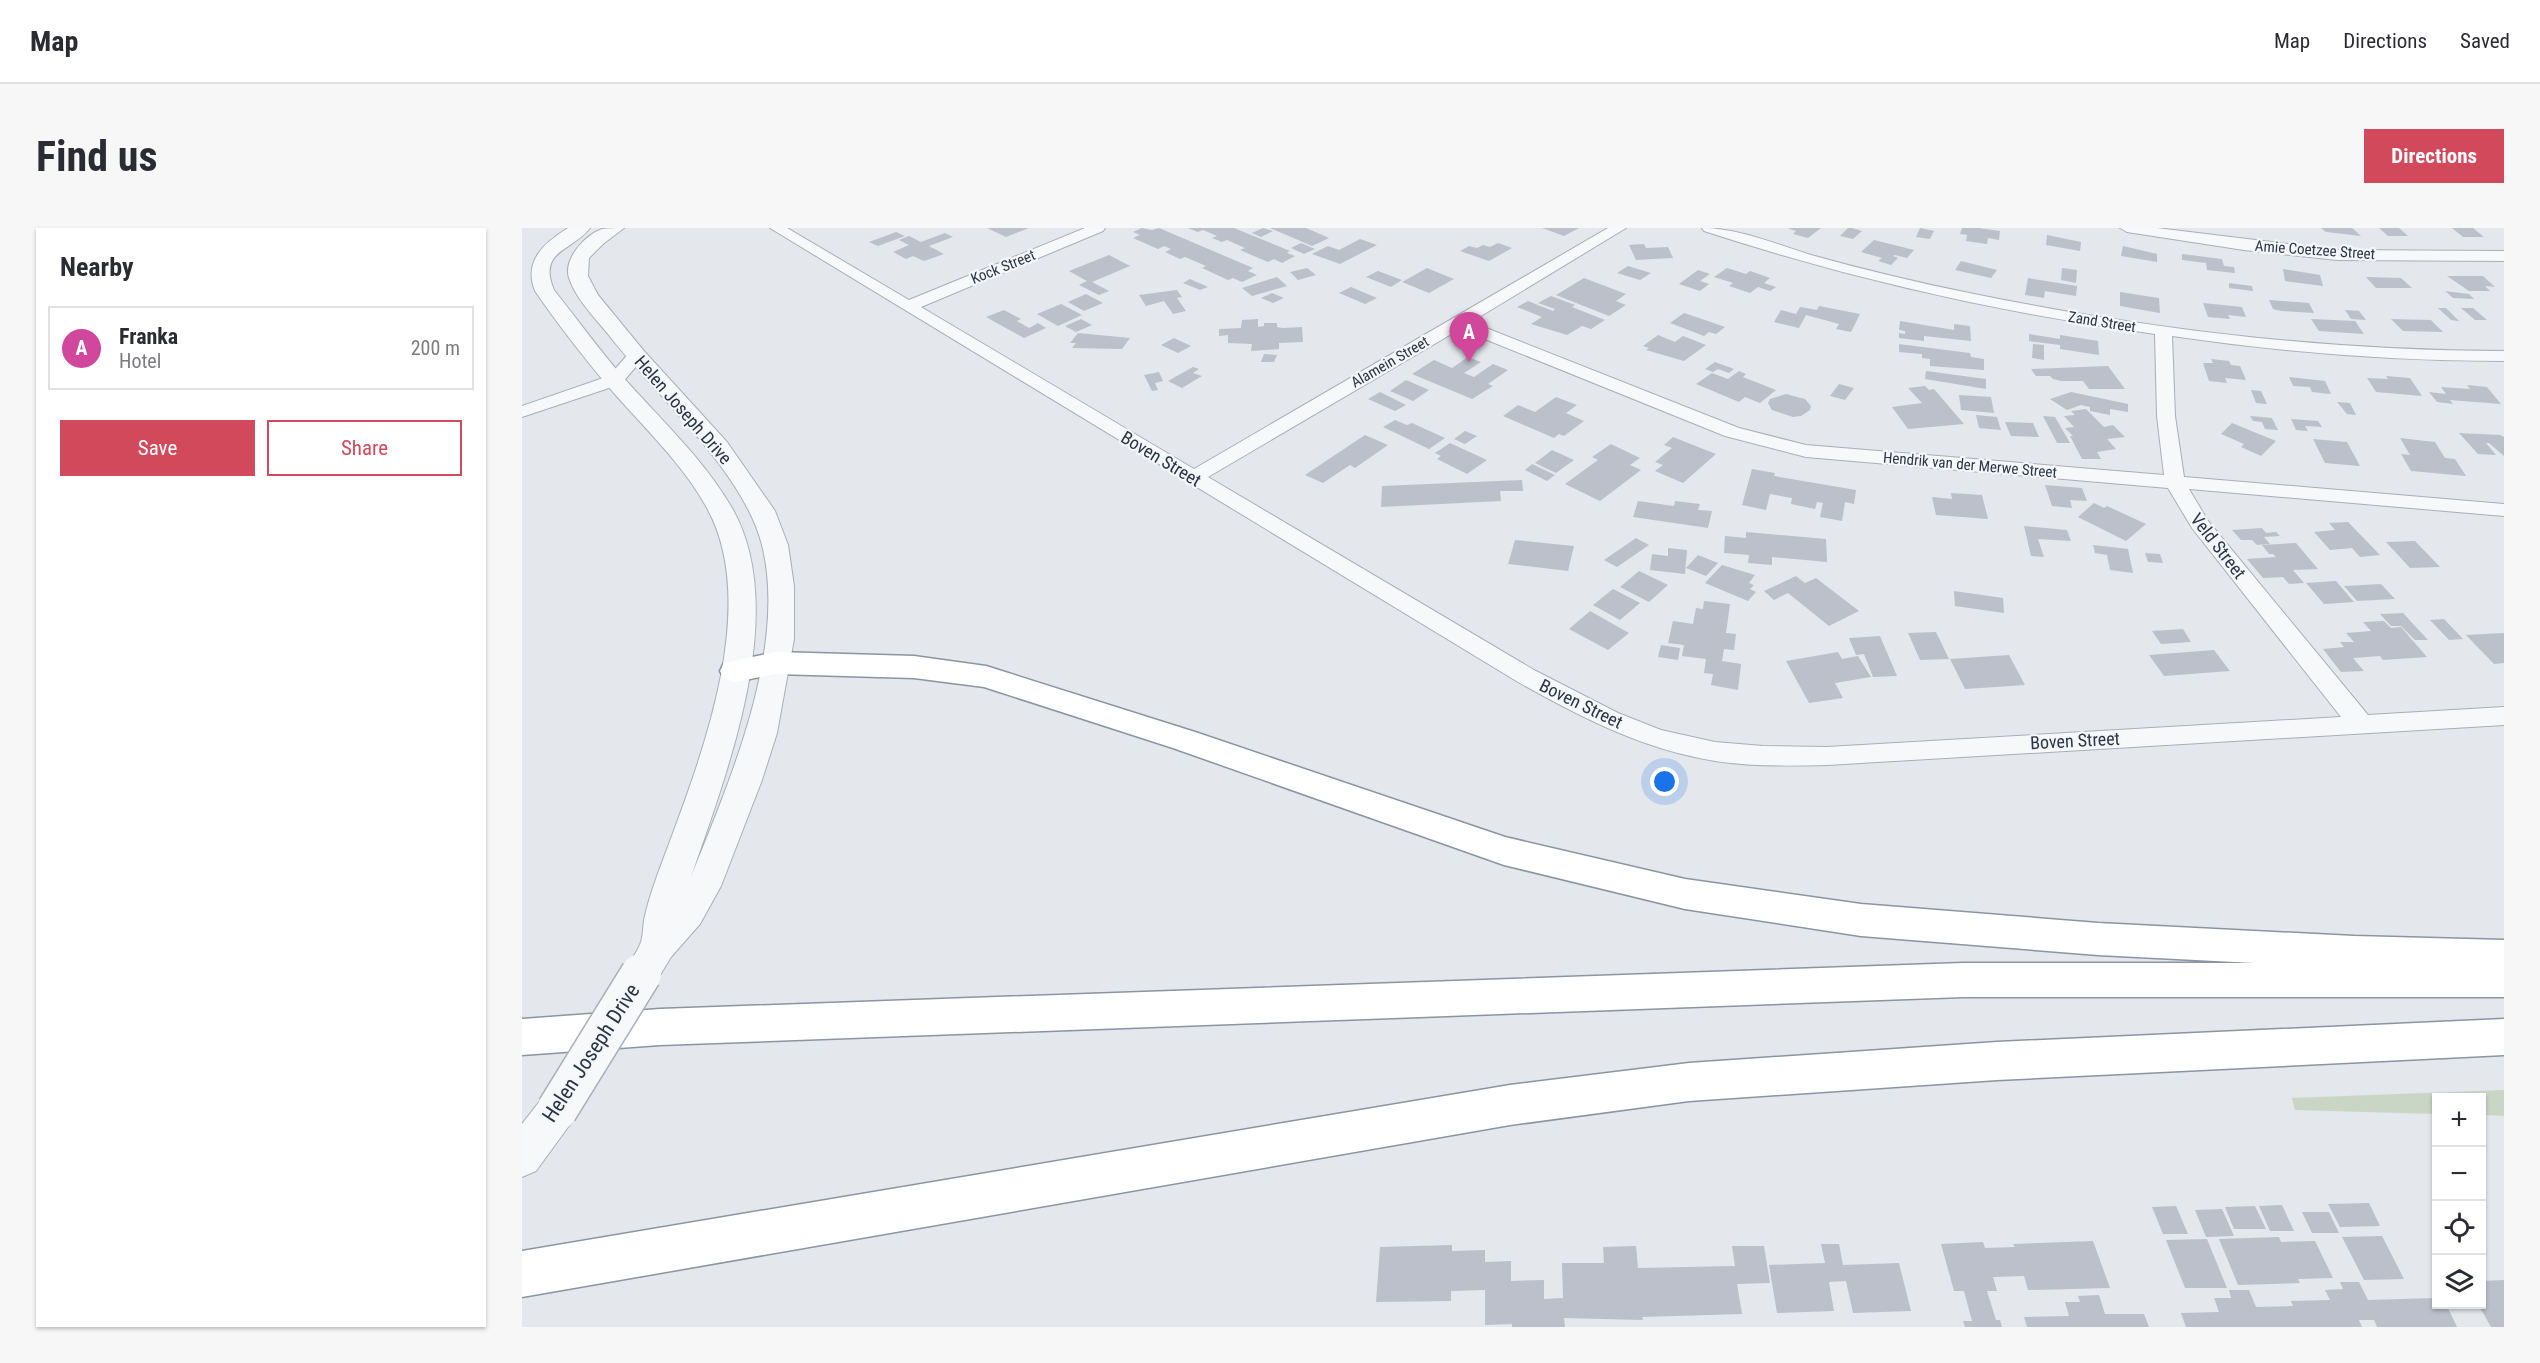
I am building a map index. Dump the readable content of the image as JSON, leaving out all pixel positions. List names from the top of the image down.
{
  "streets": {
    "street": [
      "Amie Coetzee Street",
      "Kock Street",
      "Zand Street",
      "Alamein Street",
      "Helen Joseph Drive",
      "Boven Street",
      "Hendrik van der Merwe Street",
      "Veld Street"
    ]
  },
  "crossings": [
    ["Kock Street", "Boven Street"],
    ["Zand Street", "Veld Street"],
    ["Alamein Street", "Boven Street"],
    ["Alamein Street", "Hendrik van der Merwe Street"],
    ["Boven Street", "Veld Street"],
    ["Hendrik van der Merwe Street", "Veld Street"]
  ],
  "page": {
    "header": "Map",
    "nav": ["Map", "Directions", "Saved"],
    "buttons": [
      "Directions",
      ["Save", "Share"]
    ],
    "title": "Find us",
    "heading": "Nearby",
    "list": [
      {
        "mark": "A",
        "name": "Franka",
        "note": "Hotel",
        "value": "200 m"
      }
    ],
    "pins": "A",
    "map_buttons": ["+", "−"]
  }
}
